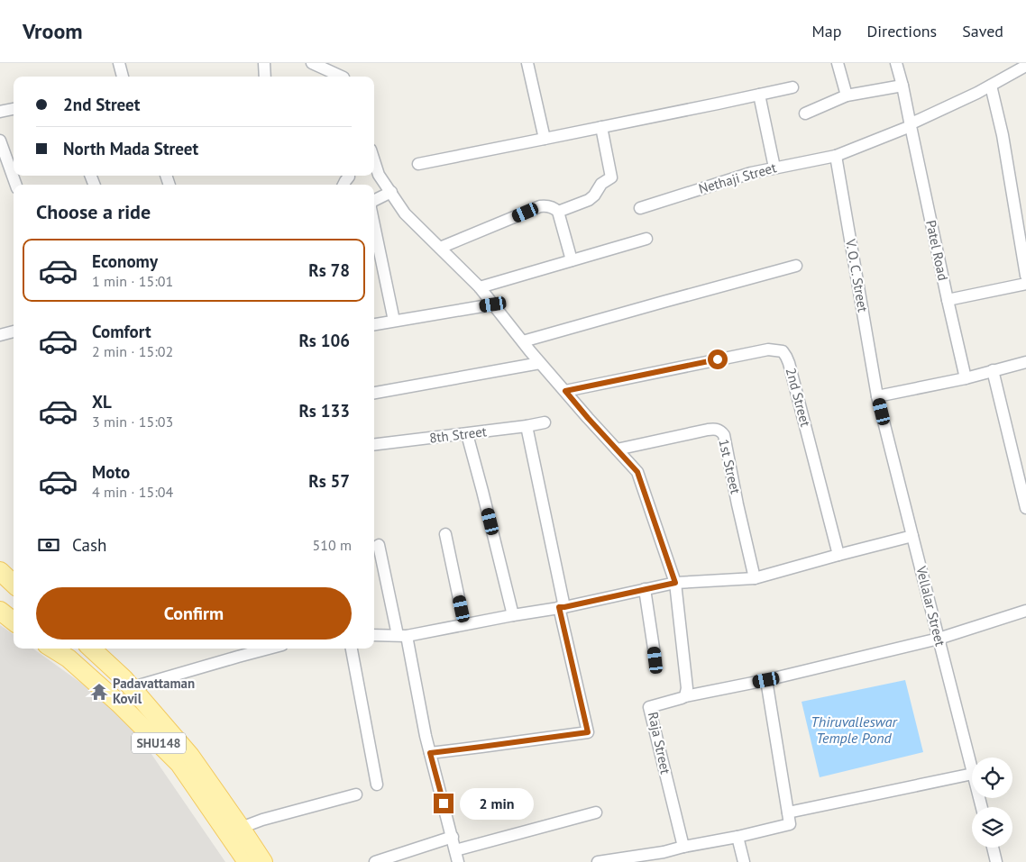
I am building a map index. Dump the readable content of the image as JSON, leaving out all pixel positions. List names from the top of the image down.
{
  "streets": {
    "main road": ["SHU148"],
    "street": [
      "Nethaji Street",
      "Patel Road",
      "V. O. C. Street",
      "2nd Street",
      "8th Street",
      "1st Street",
      "Vellalar Street",
      "Raja Street"
    ]
  },
  "crossings": [
    ["Nethaji Street", "Patel Road"],
    ["Nethaji Street", "V. O. C. Street"],
    ["V. O. C. Street", "Vellalar Street"]
  ],
  "water": ["Thiruvalleswar Temple Pond"],
  "places": {
    "temple": ["Padavattaman Kovil"]
  },
  "page": {
    "header": "Vroom",
    "nav": ["Map", "Directions", "Saved"],
    "banner": ["2nd Street", "North Mada Street"],
    "heading": "Choose a ride",
    "list": [
      {
        "name": "Economy",
        "note": "1 min · 15:01",
        "value": "Rs 78"
      },
      {
        "name": "Comfort",
        "note": "2 min · 15:02",
        "value": "Rs 106"
      },
      {
        "name": "XL",
        "note": "3 min · 15:03",
        "value": "Rs 133"
      },
      {
        "name": "Moto",
        "note": "4 min · 15:04",
        "value": "Rs 57"
      }
    ],
    "pay": ["Cash", "510 m"],
    "buttons": "Confirm",
    "bubble": "2 min"
  }
}
